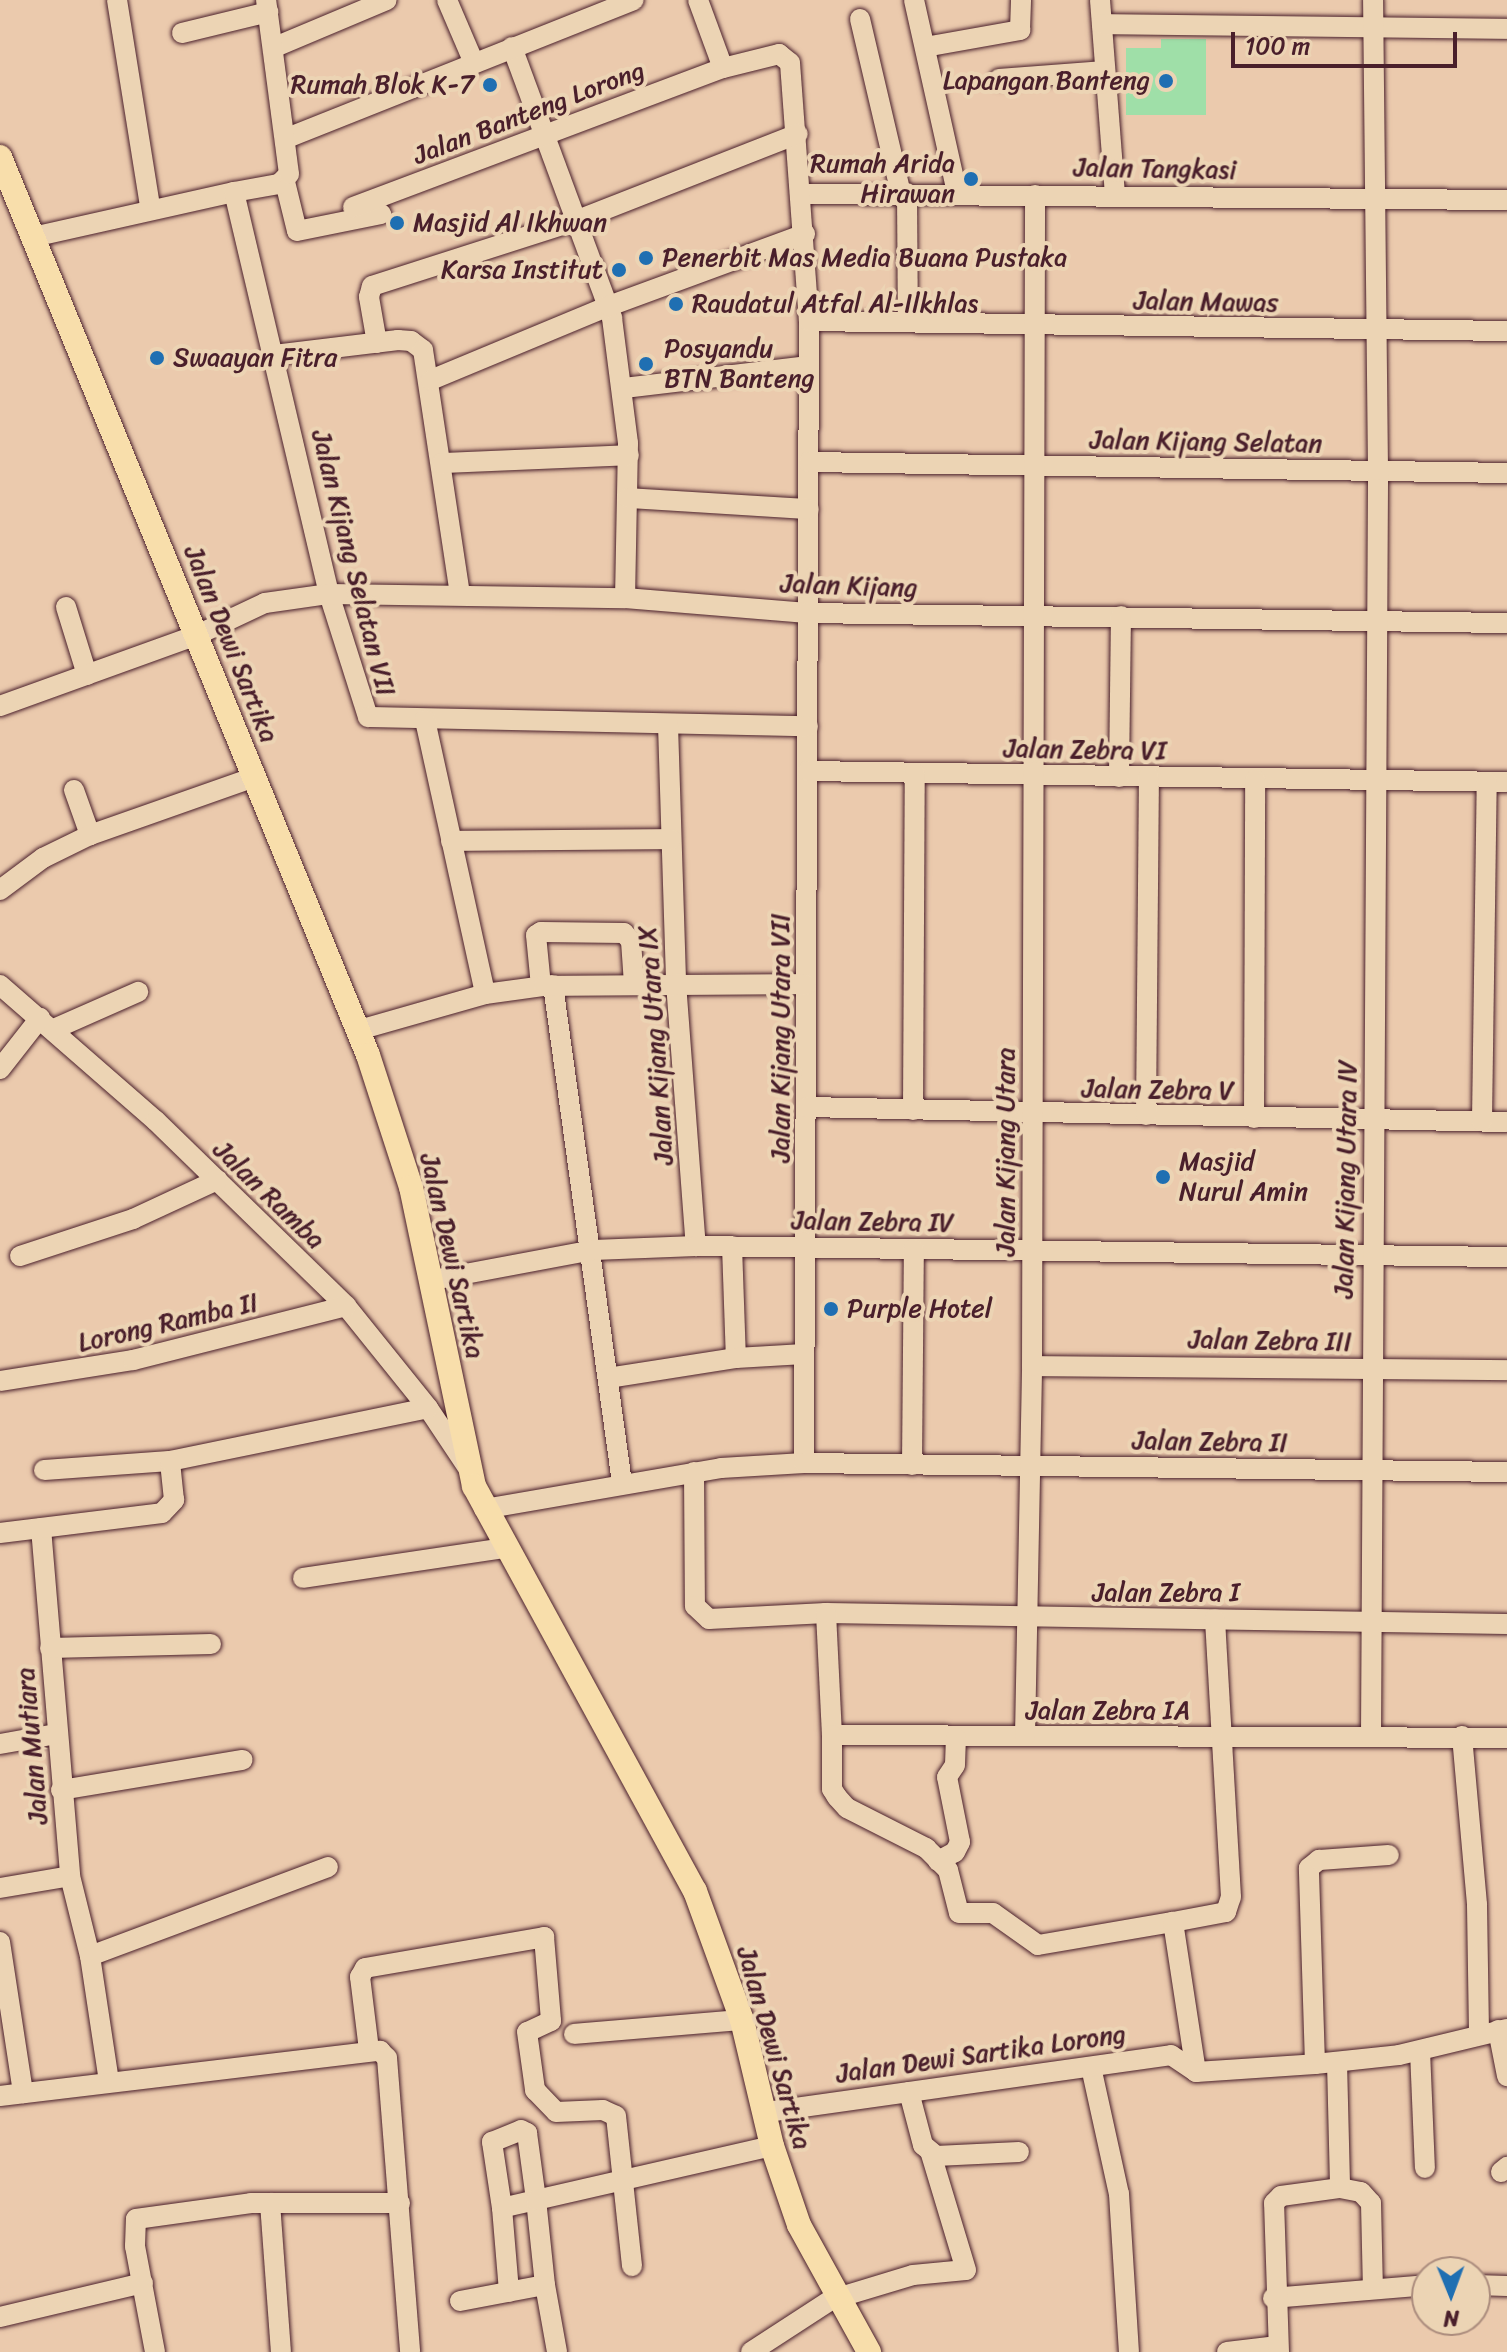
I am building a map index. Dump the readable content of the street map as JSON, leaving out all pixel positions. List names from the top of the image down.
{
  "streets": {
    "main road": ["Jalan Dewi Sartika"],
    "street": [
      "Jalan Banteng Lorong",
      "Jalan Tangkasi",
      "Jalan Mawas",
      "Jalan Kijang Selatan",
      "Jalan Kijang Selatan VII",
      "Jalan Kijang",
      "Jalan Zebra VI",
      "Jalan Kijang Utara VII",
      "Jalan Kijang Utara IX",
      "Jalan Zebra V",
      "Jalan Kijang Utara",
      "Jalan Kijang Utara IV",
      "Jalan Ramba",
      "Jalan Zebra IV",
      "Lorong Ramba II",
      "Jalan Zebra III",
      "Jalan Zebra II",
      "Jalan Zebra I",
      "Jalan Zebra IA",
      "Jalan Mutiara",
      "Jalan Dewi Sartika Lorong"
    ]
  },
  "crossings": [
    ["Jalan Banteng Lorong", "Jalan Tangkasi"],
    ["Jalan Banteng Lorong", "Jalan Mawas"],
    ["Jalan Banteng Lorong", "Jalan Kijang Selatan"],
    ["Jalan Kijang Selatan VII", "Jalan Kijang"],
    ["Jalan Kijang Selatan VII", "Jalan Kijang Utara VII"],
    ["Jalan Kijang Selatan VII", "Jalan Kijang Utara IX"],
    ["Jalan Kijang", "Jalan Dewi Sartika"],
    ["Jalan Kijang", "Jalan Kijang Utara VII"],
    ["Jalan Kijang", "Jalan Kijang Utara"],
    ["Jalan Kijang", "Jalan Kijang Utara IV"],
    ["Jalan Dewi Sartika", "Jalan Ramba"],
    ["Jalan Dewi Sartika", "Jalan Zebra IV"],
    ["Jalan Dewi Sartika", "Jalan Zebra II"],
    ["Jalan Dewi Sartika", "Jalan Dewi Sartika Lorong"],
    ["Jalan Zebra VI", "Jalan Kijang Utara VII"],
    ["Jalan Zebra VI", "Jalan Kijang Utara"],
    ["Jalan Zebra VI", "Jalan Kijang Utara IV"],
    ["Jalan Kijang Utara VII", "Jalan Zebra V"],
    ["Jalan Kijang Utara VII", "Jalan Zebra IV"],
    ["Jalan Kijang Utara VII", "Jalan Zebra II"],
    ["Jalan Kijang Utara IX", "Jalan Zebra IV"],
    ["Jalan Zebra V", "Jalan Kijang Utara"],
    ["Jalan Zebra V", "Jalan Kijang Utara IV"],
    ["Jalan Kijang Utara", "Jalan Zebra IV"],
    ["Jalan Kijang Utara", "Jalan Zebra III"],
    ["Jalan Kijang Utara", "Jalan Zebra II"],
    ["Jalan Kijang Utara", "Jalan Zebra I"],
    ["Jalan Kijang Utara", "Jalan Zebra IA"],
    ["Jalan Kijang Utara IV", "Jalan Zebra IV"],
    ["Jalan Kijang Utara IV", "Jalan Zebra III"],
    ["Jalan Kijang Utara IV", "Jalan Zebra II"],
    ["Jalan Kijang Utara IV", "Jalan Zebra I"],
    ["Jalan Kijang Utara IV", "Jalan Zebra IA"],
    ["Jalan Ramba", "Lorong Ramba II"],
    ["Jalan Zebra II", "Jalan Zebra I"]
  ],
  "places": [
    "Lapangan Banteng",
    "Rumah Blok K-7",
    "Rumah Arida Hirawan",
    "Masjid Al Ikhwan",
    "Penerbit Mas Media Buana Pustaka",
    "Karsa Institut",
    "Raudatul Atfal Al-Ilkhlas",
    "Swaayan Fitra",
    "Posyandu BTN Banteng",
    "Masjid Nurul Amin",
    "Purple Hotel"
  ],
  "scale_bar": "100 m",
  "north": "bottom"
}
